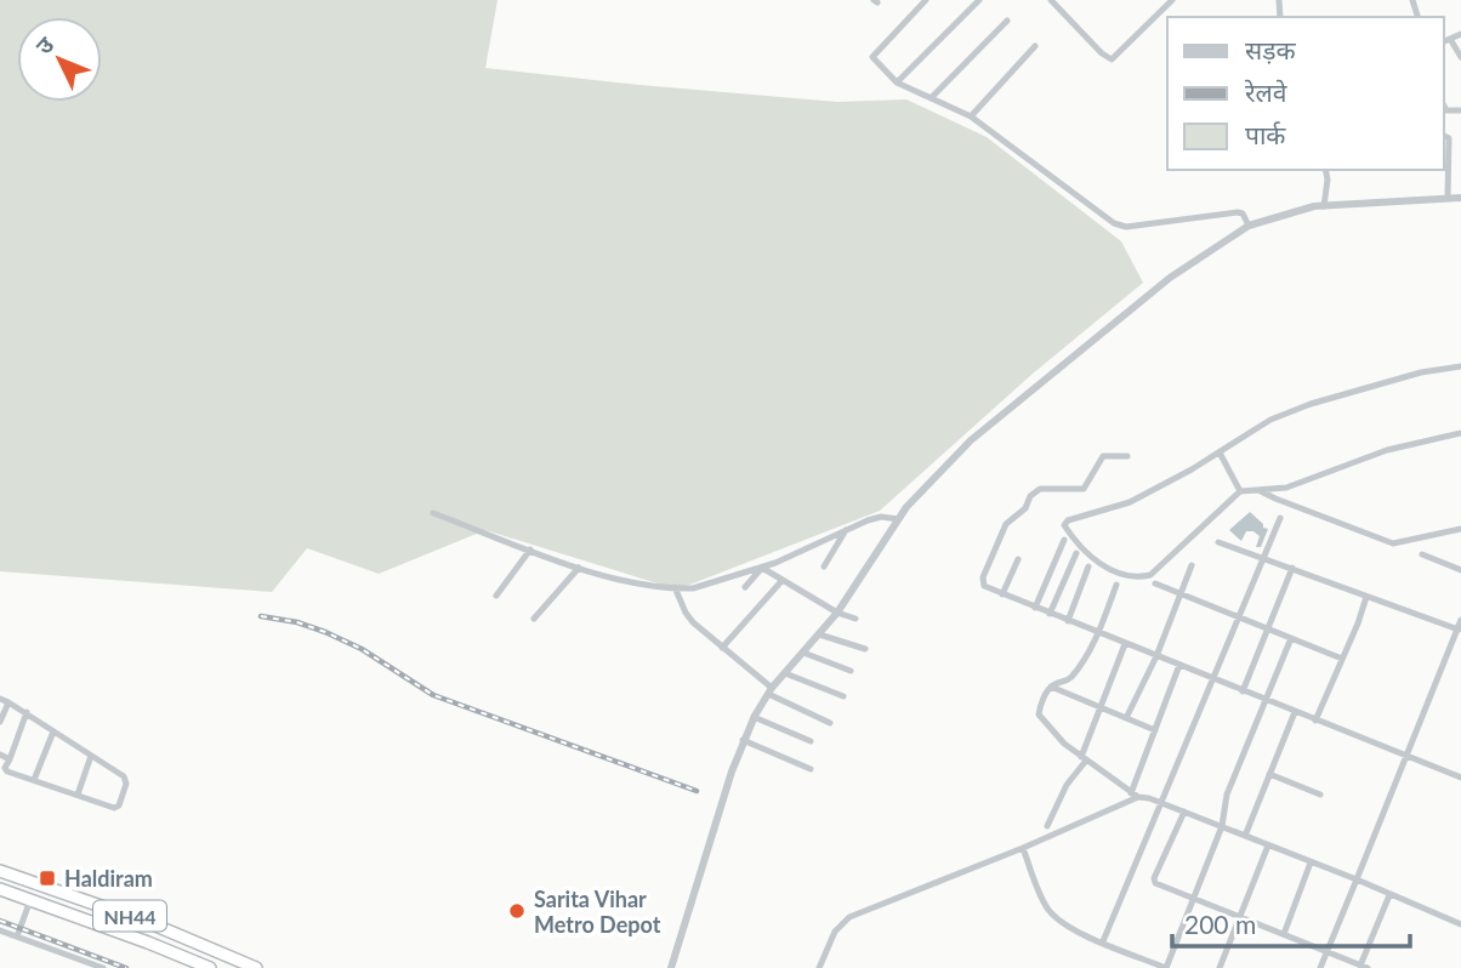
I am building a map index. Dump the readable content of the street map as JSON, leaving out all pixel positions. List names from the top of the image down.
{
  "streets": {
    "highway": ["NH44"]
  },
  "places": {
    "transit": ["Haldiram"],
    "other": ["Sarita Vihar Metro Depot"]
  },
  "legend": ["सड़क", "रेलवे", "पार्क"],
  "scale_bar": "200 m",
  "north": "top left"
}
